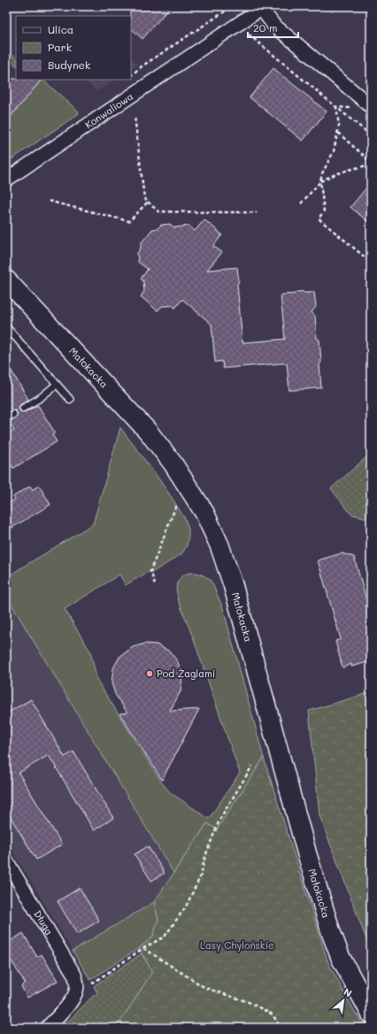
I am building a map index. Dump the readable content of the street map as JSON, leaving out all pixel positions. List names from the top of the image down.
{
  "streets": {
    "main road": ["Małokacka"],
    "street": ["Konwaliowa", "Długa"]
  },
  "parks": ["Lasy Chylońskie"],
  "places": ["Pod Żaglami"],
  "legend": ["Ulica", "Park", "Budynek"],
  "scale_bar": "20 m",
  "north": "top right"
}
